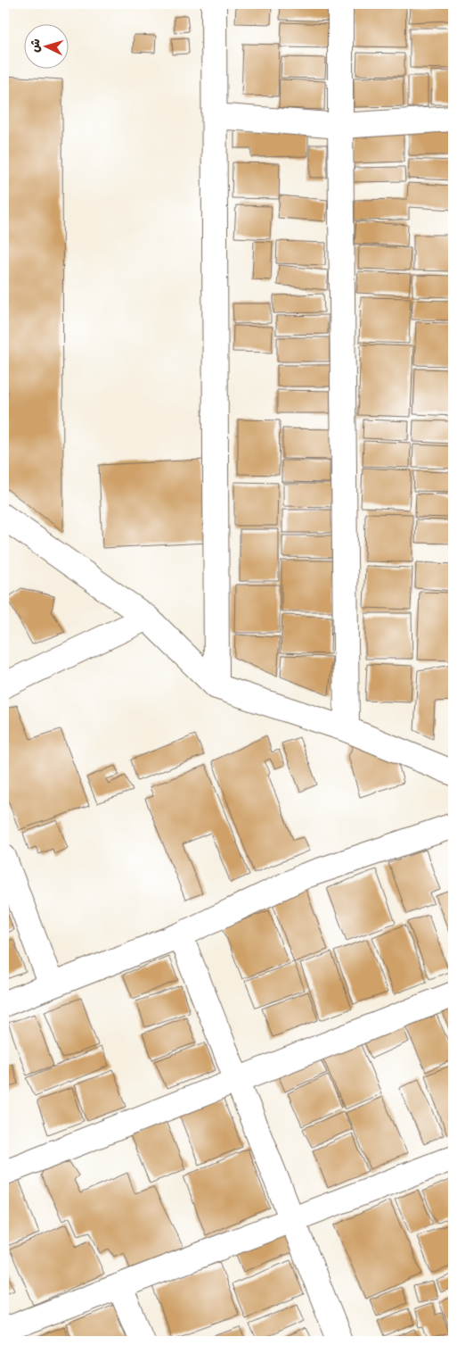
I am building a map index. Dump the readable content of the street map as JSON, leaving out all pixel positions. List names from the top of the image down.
{
  "north": "left"
}
